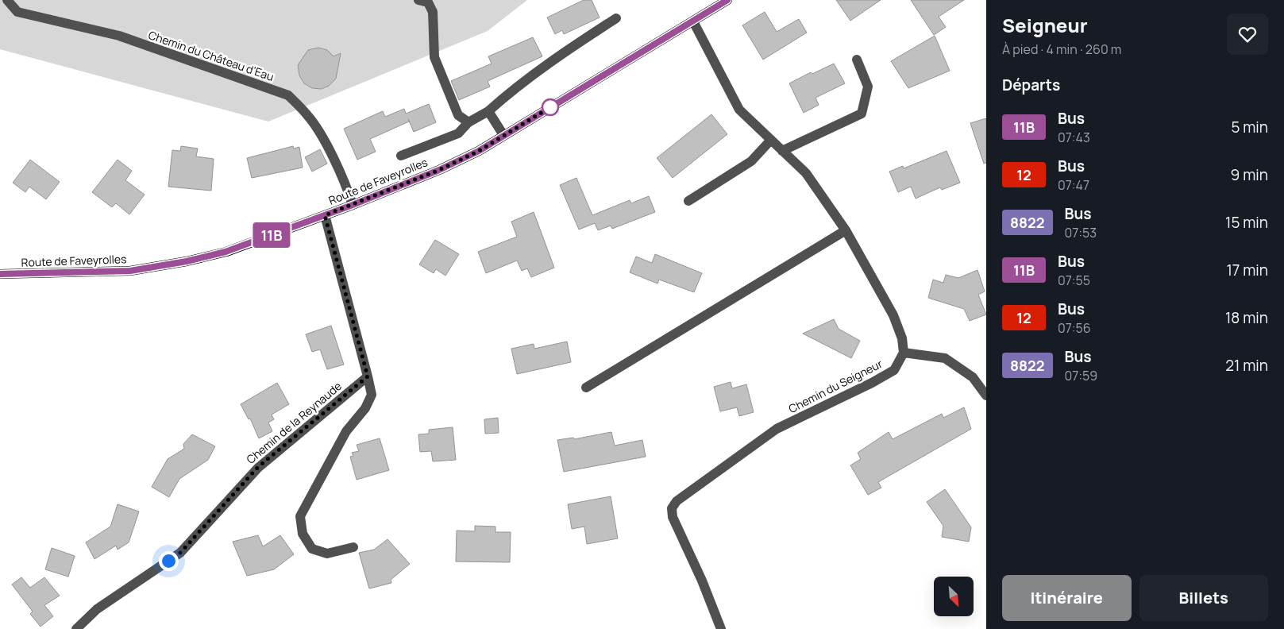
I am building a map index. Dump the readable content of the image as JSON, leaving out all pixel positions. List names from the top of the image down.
{
  "streets": {
    "main road": ["Route de Faveyrolles"],
    "street": ["Chemin du Château d'Eau", "Chemin du Seigneur", "Chemin de la Reynaude"]
  },
  "crossings": [
    ["Chemin du Château d'Eau", "Route de Faveyrolles"]
  ],
  "lines": ["bus line 11B"],
  "north": "bottom right",
  "page": {
    "on_map": "11B",
    "heading": [
      ["Seigneur", "À pied · 4 min · 260 m"],
      "Départs"
    ],
    "list": [
      {
        "mark": "11B",
        "name": "Bus",
        "note": "07:43",
        "value": "5 min"
      },
      {
        "mark": "12",
        "name": "Bus",
        "note": "07:47",
        "value": "9 min"
      },
      {
        "mark": "8822",
        "name": "Bus",
        "note": "07:53",
        "value": "15 min"
      },
      {
        "mark": "11B",
        "name": "Bus",
        "note": "07:55",
        "value": "17 min"
      },
      {
        "mark": "12",
        "name": "Bus",
        "note": "07:56",
        "value": "18 min"
      },
      {
        "mark": "8822",
        "name": "Bus",
        "note": "07:59",
        "value": "21 min"
      }
    ],
    "buttons": ["Itinéraire", "Billets"]
  }
}
